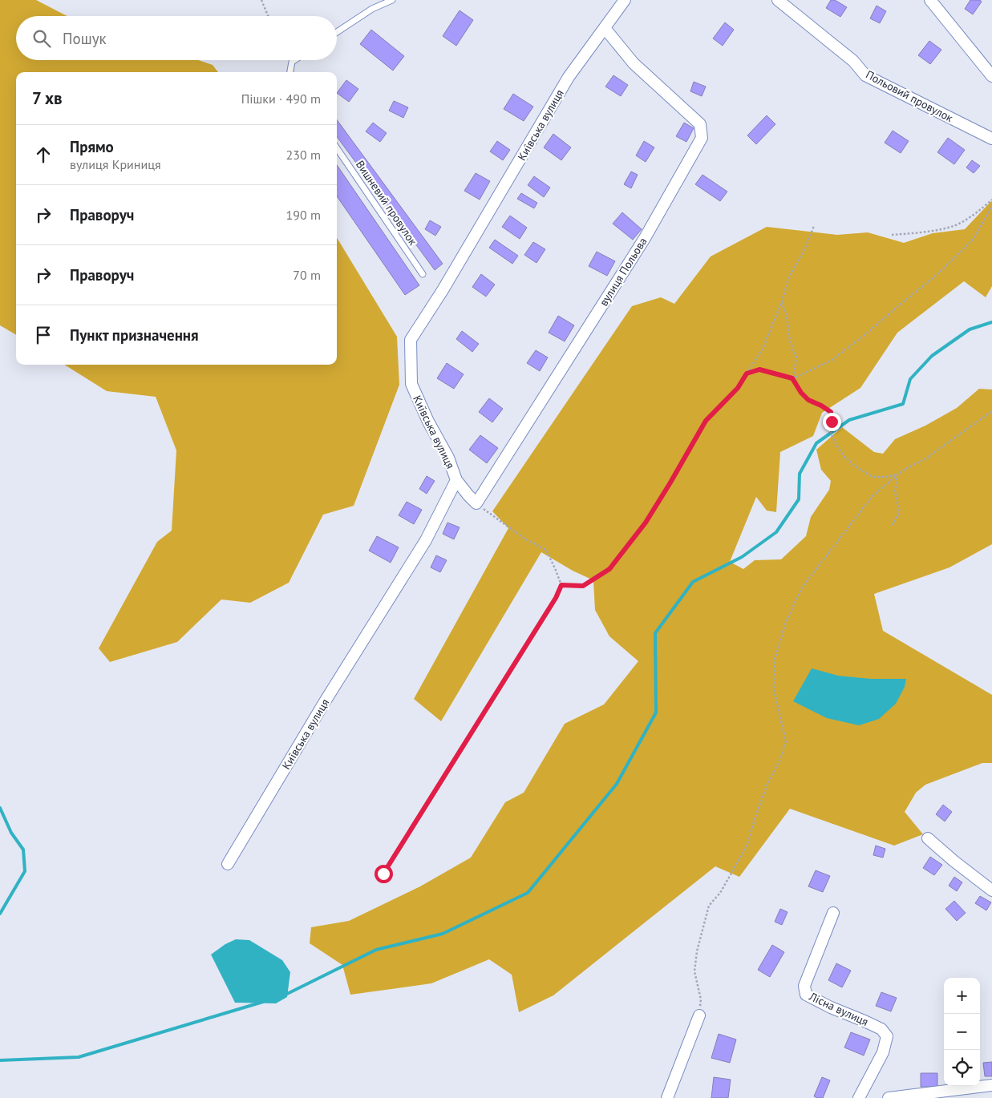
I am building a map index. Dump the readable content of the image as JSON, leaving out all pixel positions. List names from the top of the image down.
{
  "streets": {
    "street": [
      "Польовий провулок",
      "Київська вулиця",
      "вулиця Польова",
      "Лісна вулиця"
    ],
    "lane": ["Вишневий провулок"]
  },
  "crossings": [
    ["Київська вулиця", "вулиця Польова"]
  ],
  "page": {
    "search": "Пошук",
    "heading": ["7 хв", "Пішки · 490 m"],
    "list": [
      ["Прямо", "вулиця Криниця", "230 m"],
      ["Праворуч", "190 m"],
      ["Праворуч", "70 m"],
      "Пункт призначення"
    ],
    "map_buttons": ["+", "−"]
  }
}
